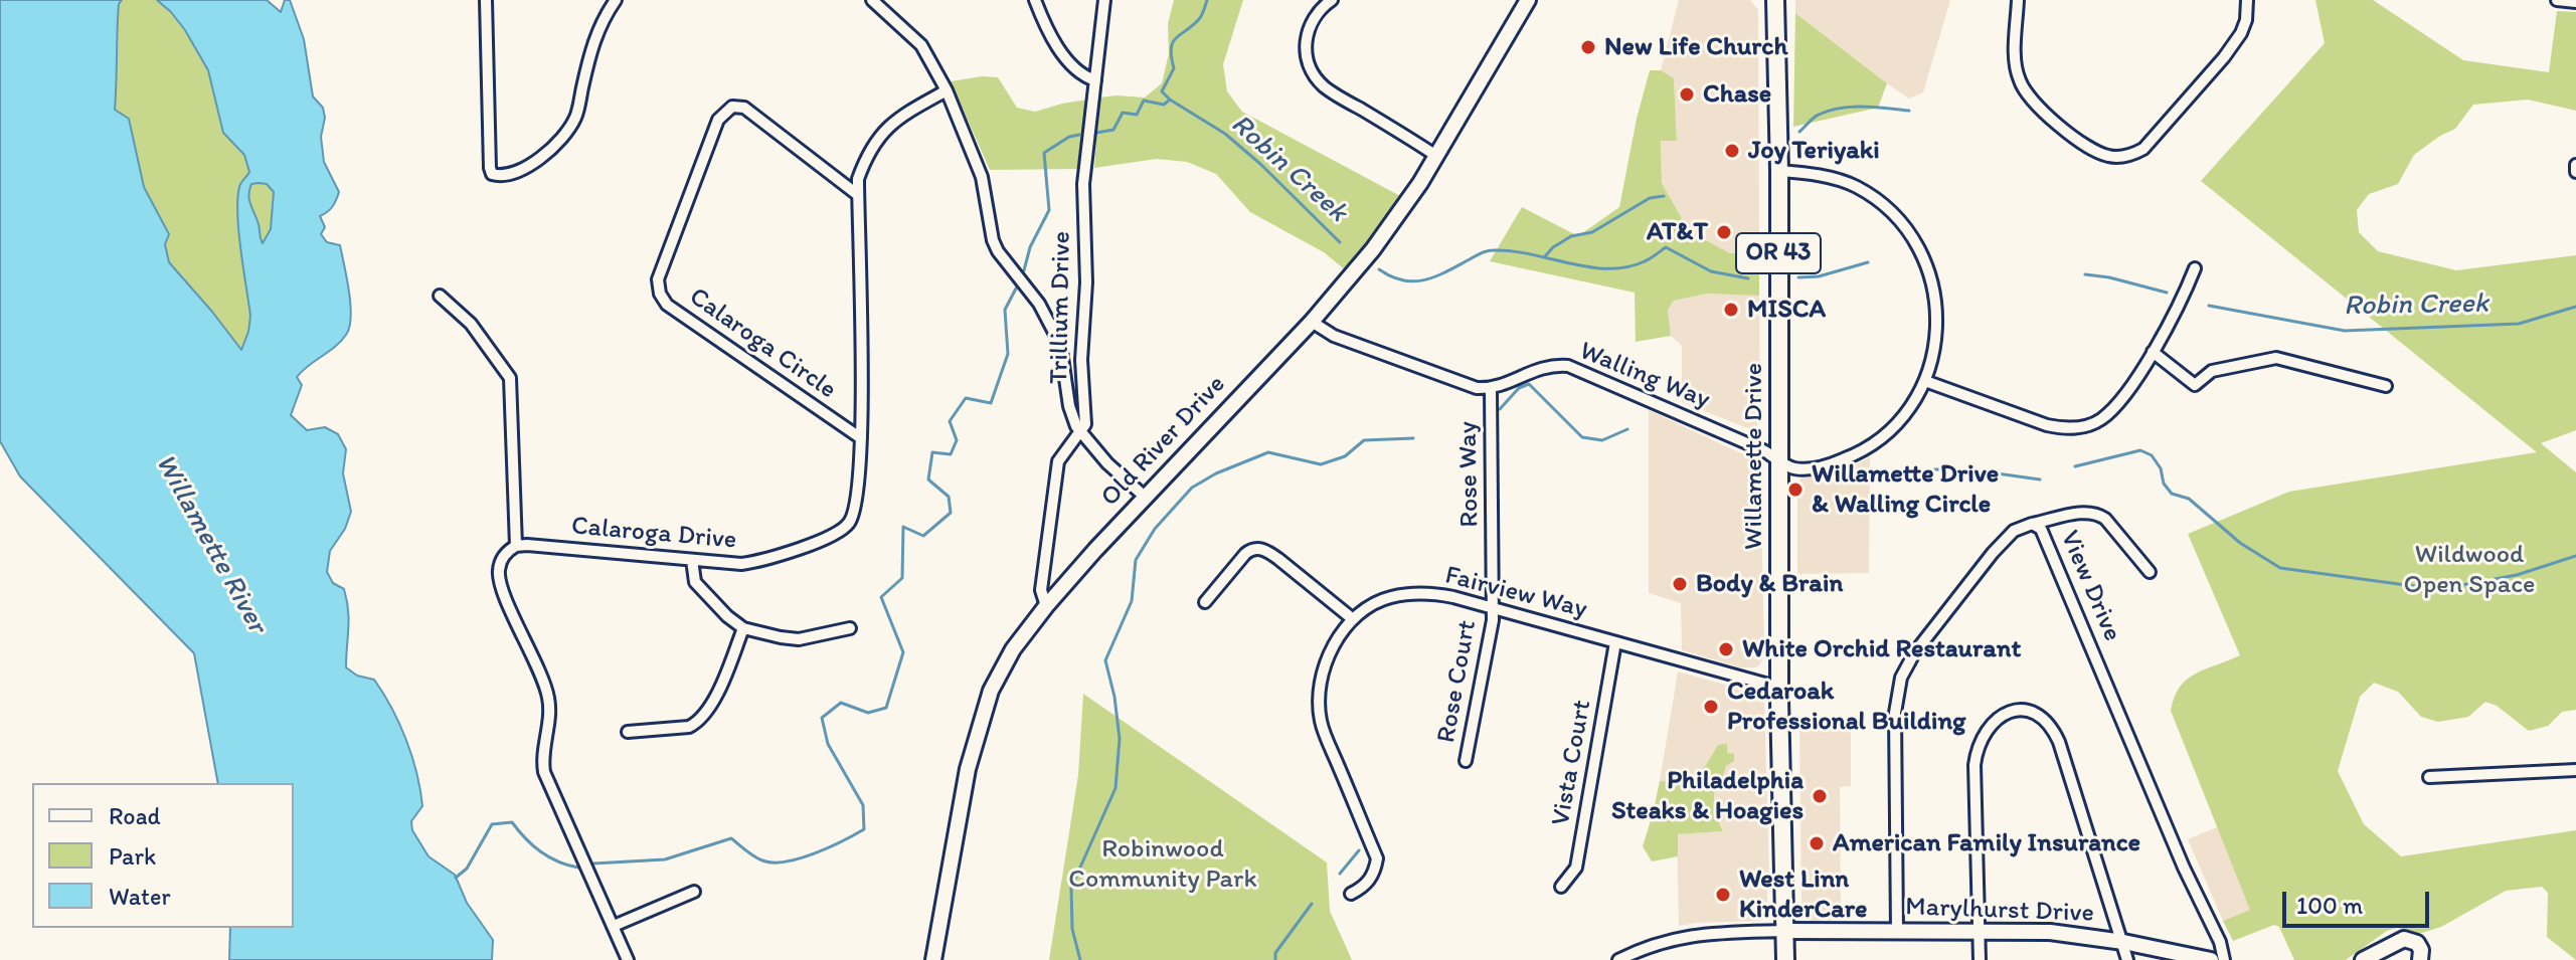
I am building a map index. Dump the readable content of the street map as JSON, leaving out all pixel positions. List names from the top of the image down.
{
  "streets": {
    "main road": ["OR 43", "Willamette Drive"],
    "street": [
      "Trillium Drive",
      "Calaroga Circle",
      "Walling Way",
      "Old River Drive",
      "Rose Way",
      "Calaroga Drive",
      "View Drive",
      "Fairview Way",
      "Rose Court",
      "Vista Court",
      "Marylhurst Drive"
    ]
  },
  "crossings": [
    ["Trillium Drive", "Old River Drive"],
    ["Calaroga Circle", "Calaroga Drive"],
    ["Walling Way", "Willamette Drive"],
    ["Walling Way", "Rose Way"],
    ["Willamette Drive", "Fairview Way"],
    ["Willamette Drive", "Marylhurst Drive"],
    ["Rose Way", "Fairview Way"],
    ["Rose Way", "Rose Court"],
    ["View Drive", "Marylhurst Drive"],
    ["Fairview Way", "Rose Court"],
    ["Fairview Way", "Vista Court"]
  ],
  "water": ["Robin Creek", "Willamette River"],
  "parks": ["Wildwood Open Space", "Robinwood Community Park"],
  "places": [
    "New Life Church",
    "Chase",
    "Joy Teriyaki",
    "AT&T",
    "MISCA",
    "Willamette Drive & Walling Circle",
    "Body & Brain",
    "White Orchid Restaurant",
    "Cedaroak Professional Building",
    "Philadelphia Steaks & Hoagies",
    "American Family Insurance",
    "West Linn KinderCare"
  ],
  "legend": ["Road", "Park", "Water"],
  "scale_bar": "100 m"
}
